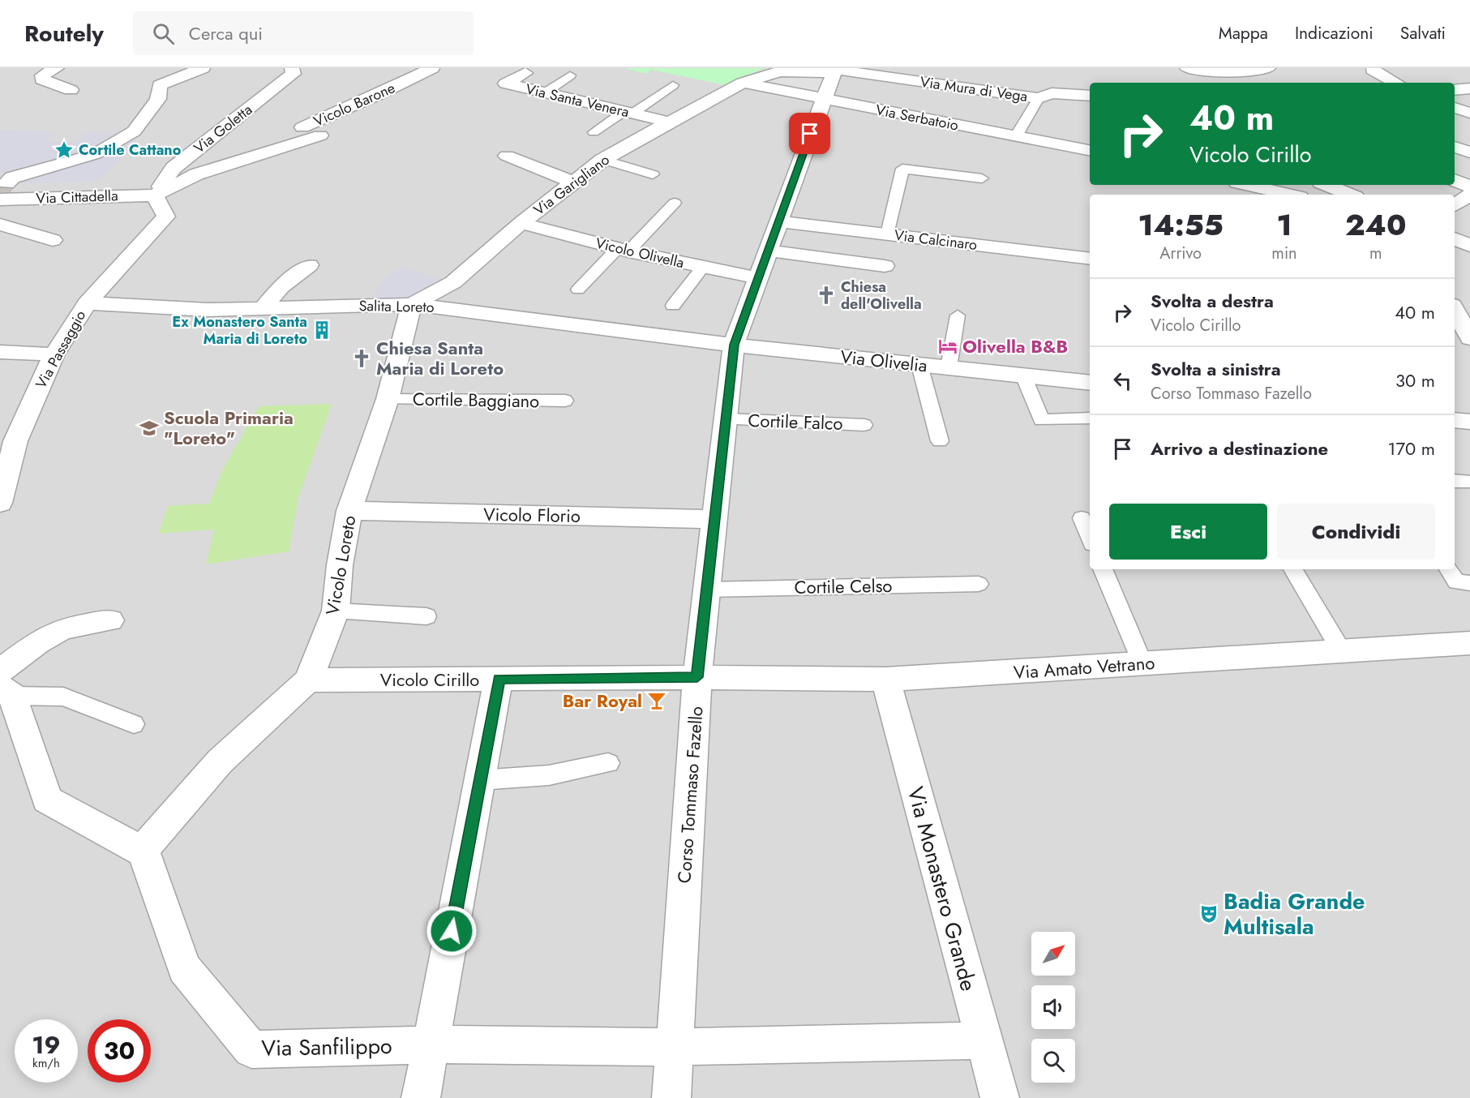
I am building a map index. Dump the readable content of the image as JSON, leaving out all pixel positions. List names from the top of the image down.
{
  "streets": {
    "street": [
      "Via Mura di Vega",
      "Via Santa Venera",
      "Vicolo Barone",
      "Via Serbatoio",
      "Via Goletta",
      "Via Garigliano",
      "Via Cittadella",
      "Via Calcinaro",
      "Vicolo Olivella",
      "Salita Loreto",
      "Via Passaggio",
      "Via Olivelia",
      "Vicolo Florio",
      "Vicolo Loreto",
      "Via Amato Vetrano",
      "Vicolo Cirillo",
      "Corso Tommaso Fazello",
      "Via Monastero Grande",
      "Via Sanfilippo"
    ],
    "lane": ["Cortile Baggiano", "Cortile Falco", "Cortile Celso"]
  },
  "crossings": [
    ["Via Mura di Vega", "Via Serbatoio"],
    ["Via Mura di Vega", "Via Garigliano"],
    ["Via Mura di Vega", "Corso Tommaso Fazello"],
    ["Via Santa Venera", "Via Garigliano"],
    ["Via Serbatoio", "Via Garigliano"],
    ["Via Serbatoio", "Corso Tommaso Fazello"],
    ["Via Goletta", "Via Cittadella"],
    ["Via Goletta", "Via Passaggio"],
    ["Via Garigliano", "Vicolo Olivella"],
    ["Via Garigliano", "Salita Loreto"],
    ["Via Garigliano", "Vicolo Loreto"],
    ["Via Cittadella", "Via Passaggio"],
    ["Via Calcinaro", "Corso Tommaso Fazello"],
    ["Vicolo Olivella", "Corso Tommaso Fazello"],
    ["Salita Loreto", "Via Passaggio"],
    ["Salita Loreto", "Via Olivelia"],
    ["Salita Loreto", "Vicolo Loreto"],
    ["Salita Loreto", "Corso Tommaso Fazello"],
    ["Via Olivelia", "Corso Tommaso Fazello"],
    ["Cortile Baggiano", "Vicolo Loreto"],
    ["Cortile Falco", "Corso Tommaso Fazello"],
    ["Vicolo Florio", "Vicolo Loreto"],
    ["Vicolo Florio", "Corso Tommaso Fazello"],
    ["Vicolo Loreto", "Vicolo Cirillo"],
    ["Vicolo Loreto", "Via Sanfilippo"],
    ["Cortile Celso", "Corso Tommaso Fazello"],
    ["Via Amato Vetrano", "Vicolo Cirillo"],
    ["Via Amato Vetrano", "Corso Tommaso Fazello"],
    ["Via Amato Vetrano", "Via Monastero Grande"],
    ["Vicolo Cirillo", "Corso Tommaso Fazello"],
    ["Corso Tommaso Fazello", "Via Sanfilippo"],
    ["Via Monastero Grande", "Via Sanfilippo"]
  ],
  "places": {
    "place": ["Cortile Cattano"],
    "church": ["Chiesa dell'Olivella", "Chiesa Santa Maria di Loreto"],
    "building": ["Ex Monastero Santa Maria di Loreto"],
    "hotel": ["Olivella B&B"],
    "school or university": ["Scuola Primaria \"Loreto\""],
    "bar": ["Bar Royal"],
    "theatre": ["Badia Grande Multisala"]
  },
  "north": "top right",
  "page": {
    "header": "Routely",
    "search": "Cerca qui",
    "nav": ["Mappa", "Indicazioni", "Salvati"],
    "turn": ["40 m", "Vicolo Cirillo"],
    "eta": [
      "14:55",
      "Arrivo",
      "1",
      "min",
      "240",
      "m"
    ],
    "list": [
      {
        "name": "Svolta a destra",
        "note": "Vicolo Cirillo",
        "value": "40 m"
      },
      {
        "name": "Svolta a sinistra",
        "note": "Corso Tommaso Fazello",
        "value": "30 m"
      },
      {
        "name": "Arrivo a destinazione",
        "value": "170 m"
      }
    ],
    "buttons": ["Esci", "Condividi"],
    "speed": "19 km/h",
    "limit": "30"
  }
}
